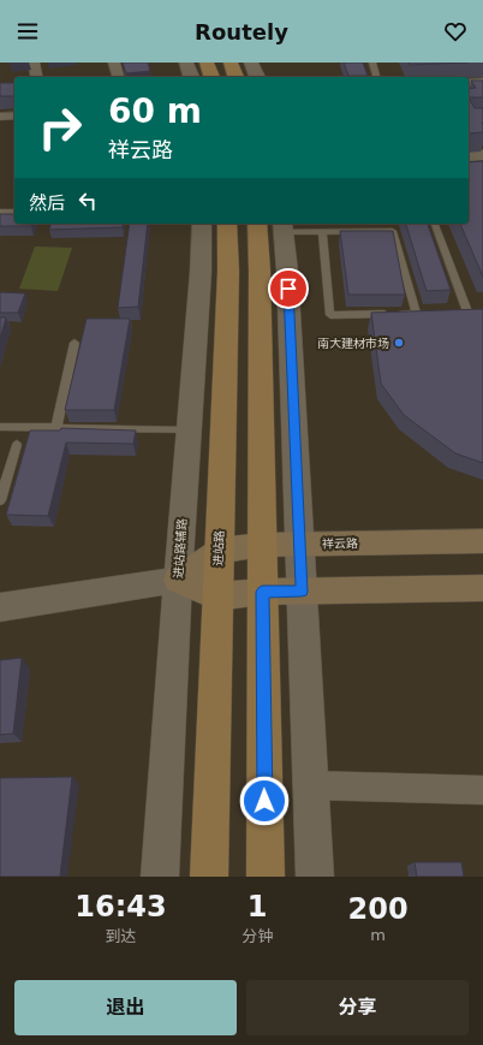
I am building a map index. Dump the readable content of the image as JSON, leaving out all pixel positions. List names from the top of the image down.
{
  "streets": {
    "main road": ["祥云路", "进站路"],
    "street": ["进站路辅路"]
  },
  "crossings": [
    ["祥云路", "进站路辅路"],
    ["祥云路", "进站路"]
  ],
  "places": ["南大建材市场"],
  "page": {
    "header": "Routely",
    "turn": ["60 m", "祥云路"],
    "then": "然后",
    "eta": [
      "16:43",
      "到达",
      "1",
      "分钟",
      "200",
      "m"
    ],
    "buttons": ["退出", "分享"]
  }
}
